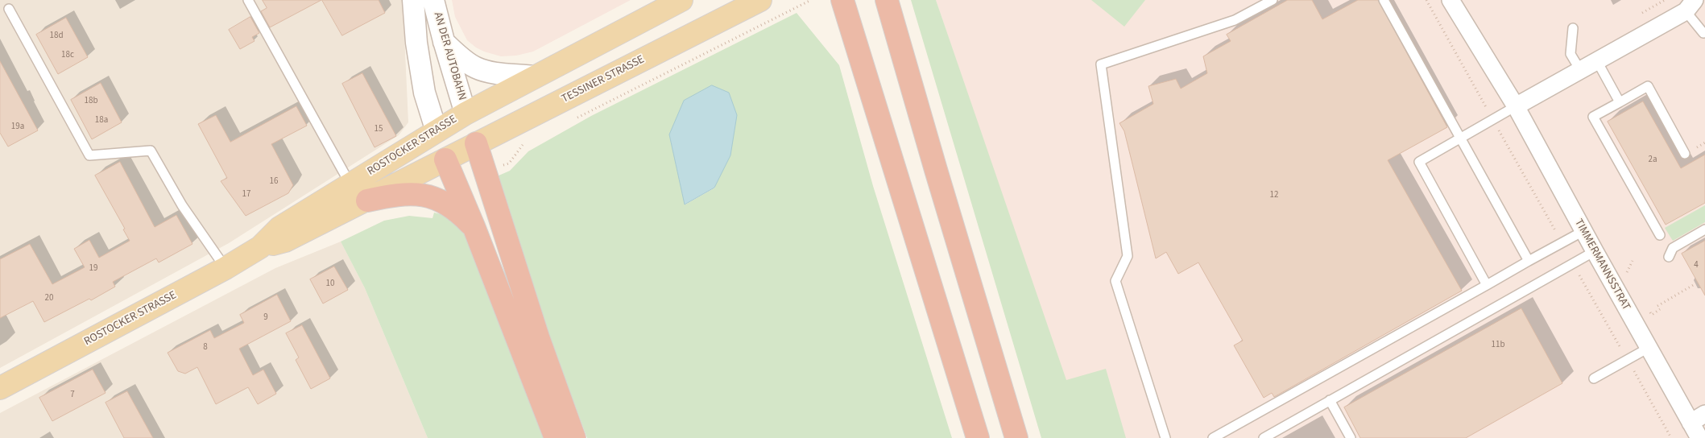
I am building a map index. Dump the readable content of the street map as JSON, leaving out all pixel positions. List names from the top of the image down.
{
  "streets": {
    "main road": ["TESSINER STRASSE", "ROSTOCKER STRASSE"],
    "street": ["AN DER AUTOBAHN", "TIMMERMANNSSTRAT"]
  },
  "crossings": [
    ["AN DER AUTOBAHN", "ROSTOCKER STRASSE"],
    ["TESSINER STRASSE", "ROSTOCKER STRASSE"]
  ],
  "house_numbers": [
    "18d",
    "18c",
    "18b",
    "18a",
    "19a",
    "15",
    "2a",
    "16",
    "17",
    "12",
    "4",
    "19",
    "10",
    "20",
    "9",
    "11b",
    "8",
    "7"
  ]
}
